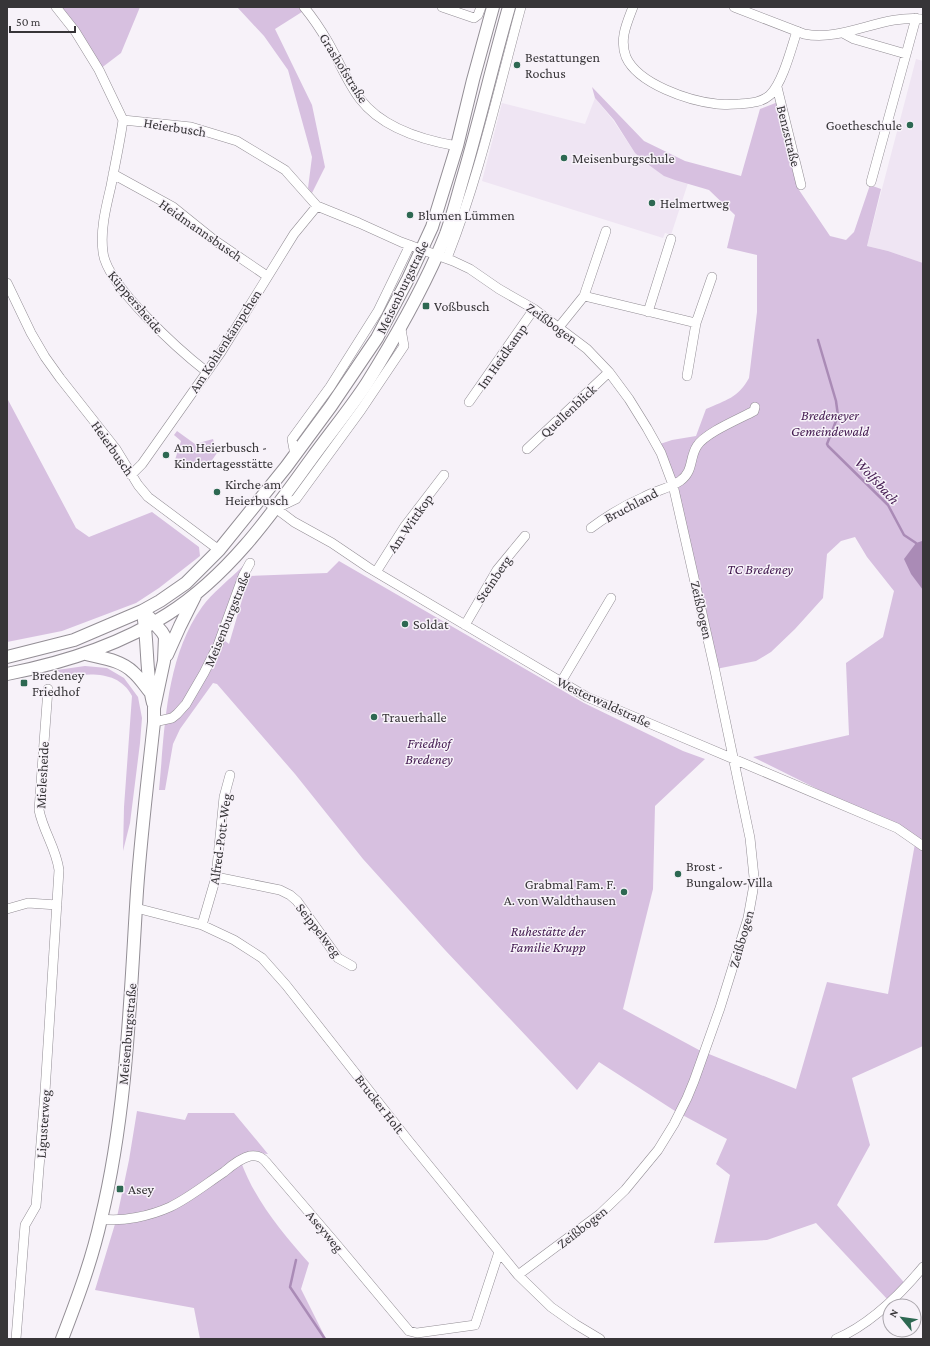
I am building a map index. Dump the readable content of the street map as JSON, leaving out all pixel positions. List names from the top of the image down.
{
  "streets": {
    "main road": ["Meisenburgstraße"],
    "street": [
      "Grashofstraße",
      "Heierbusch",
      "Benzstraße",
      "Heidmannsbusch",
      "Küppersheide",
      "Zeißbogen",
      "Am Kohlenkämpchen",
      "Im Heidkamp",
      "Quellenblick",
      "Bruchland",
      "Am Wittkop",
      "Steinberg",
      "Westerwaldstraße",
      "Mielesheide",
      "Alfred-Pott-Weg",
      "Seippelweg",
      "Brucker Holt",
      "Ligusterweg",
      "Aseyweg"
    ]
  },
  "crossings": [
    ["Grashofstraße", "Meisenburgstraße"],
    ["Heierbusch", "Meisenburgstraße"],
    ["Heierbusch", "Küppersheide"],
    ["Heierbusch", "Zeißbogen"],
    ["Heierbusch", "Am Kohlenkämpchen"],
    ["Heidmannsbusch", "Küppersheide"],
    ["Heidmannsbusch", "Am Kohlenkämpchen"],
    ["Meisenburgstraße", "Zeißbogen"],
    ["Meisenburgstraße", "Westerwaldstraße"],
    ["Meisenburgstraße", "Brucker Holt"],
    ["Meisenburgstraße", "Aseyweg"],
    ["Küppersheide", "Am Kohlenkämpchen"],
    ["Zeißbogen", "Im Heidkamp"],
    ["Zeißbogen", "Quellenblick"],
    ["Zeißbogen", "Bruchland"],
    ["Zeißbogen", "Westerwaldstraße"],
    ["Zeißbogen", "Brucker Holt"],
    ["Am Wittkop", "Westerwaldstraße"],
    ["Steinberg", "Westerwaldstraße"],
    ["Mielesheide", "Ligusterweg"],
    ["Alfred-Pott-Weg", "Seippelweg"],
    ["Alfred-Pott-Weg", "Brucker Holt"],
    ["Brucker Holt", "Aseyweg"]
  ],
  "water": ["Wolfsbach"],
  "parks": [
    "Bredeneyer Gemeindewald",
    "TC Bredeney",
    "Friedhof Bredeney",
    "Ruhestätte der Familie Krupp"
  ],
  "places": {
    "other": [
      "Bestattungen Rochus",
      "Goetheschule",
      "Meisenburgschule",
      "Helmertweg",
      "Blumen Lümmen",
      "Am Heierbusch - Kindertagesstätte",
      "Kirche am Heierbusch",
      "Soldat",
      "Trauerhalle",
      "Brost - Bungalow-Villa",
      "Grabmal Fam. F. A. von Waldthausen"
    ],
    "transit": ["Voßbusch", "Bredeney Friedhof", "Asey"]
  },
  "scale_bar": "50 m",
  "north": "top left"
}
